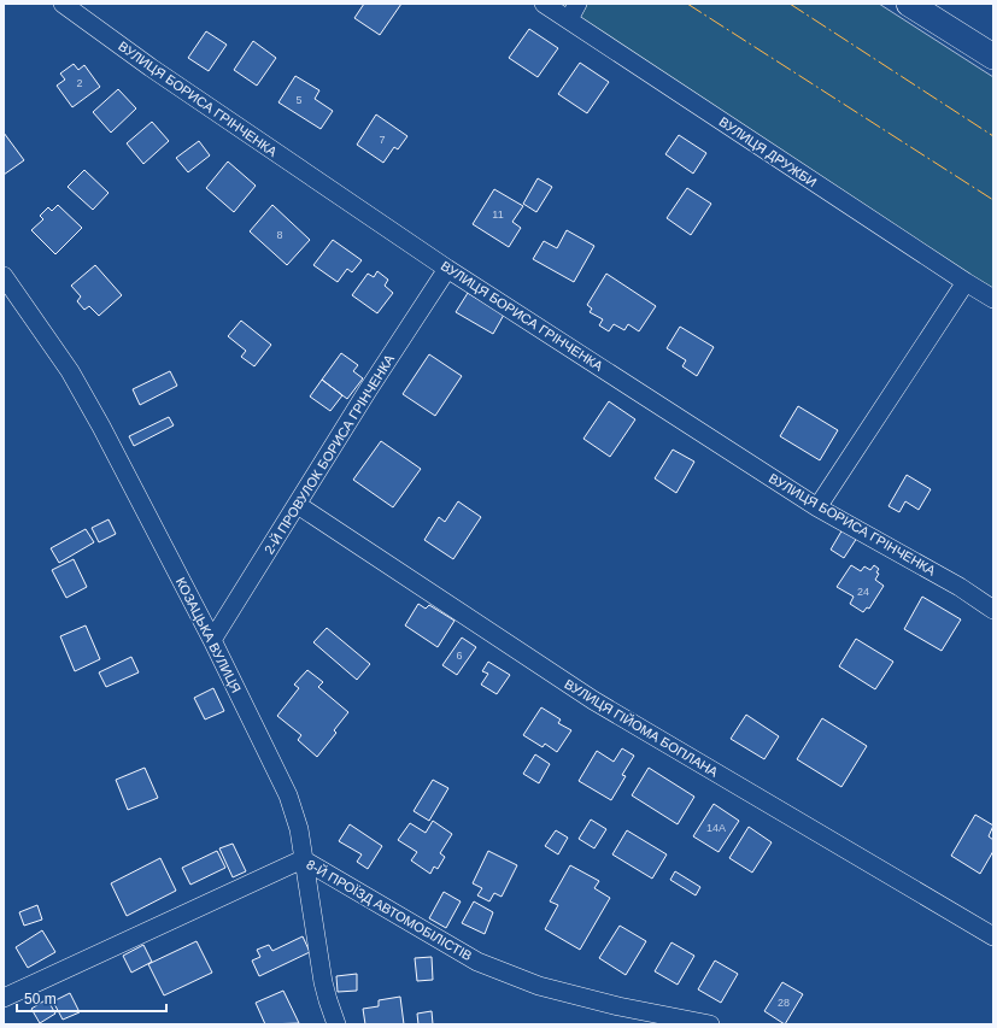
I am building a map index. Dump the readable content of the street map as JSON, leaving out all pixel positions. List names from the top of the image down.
{
  "streets": {
    "street": [
      "ВУЛИЦЯ БОРИСА ГРІНЧЕНКА",
      "ВУЛИЦЯ ДРУЖБИ",
      "2-Й ПРОВУЛОК БОРИСА ГРІНЧЕНКА",
      "КОЗАЦЬКА ВУЛИЦЯ",
      "ВУЛИЦЯ ГІЙОМА БОПЛАНА",
      "8-Й ПРОЇЗД АВТОМОБІЛІСТІВ"
    ]
  },
  "crossings": [
    ["ВУЛИЦЯ БОРИСА ГРІНЧЕНКА", "2-Й ПРОВУЛОК БОРИСА ГРІНЧЕНКА"],
    ["2-Й ПРОВУЛОК БОРИСА ГРІНЧЕНКА", "КОЗАЦЬКА ВУЛИЦЯ"],
    ["2-Й ПРОВУЛОК БОРИСА ГРІНЧЕНКА", "ВУЛИЦЯ ГІЙОМА БОПЛАНА"],
    ["КОЗАЦЬКА ВУЛИЦЯ", "8-Й ПРОЇЗД АВТОМОБІЛІСТІВ"]
  ],
  "house_numbers": [
    "2",
    "5",
    "7",
    "11",
    "8",
    "24",
    "6",
    "14А",
    "28"
  ],
  "scale_bar": "50 m"
}
